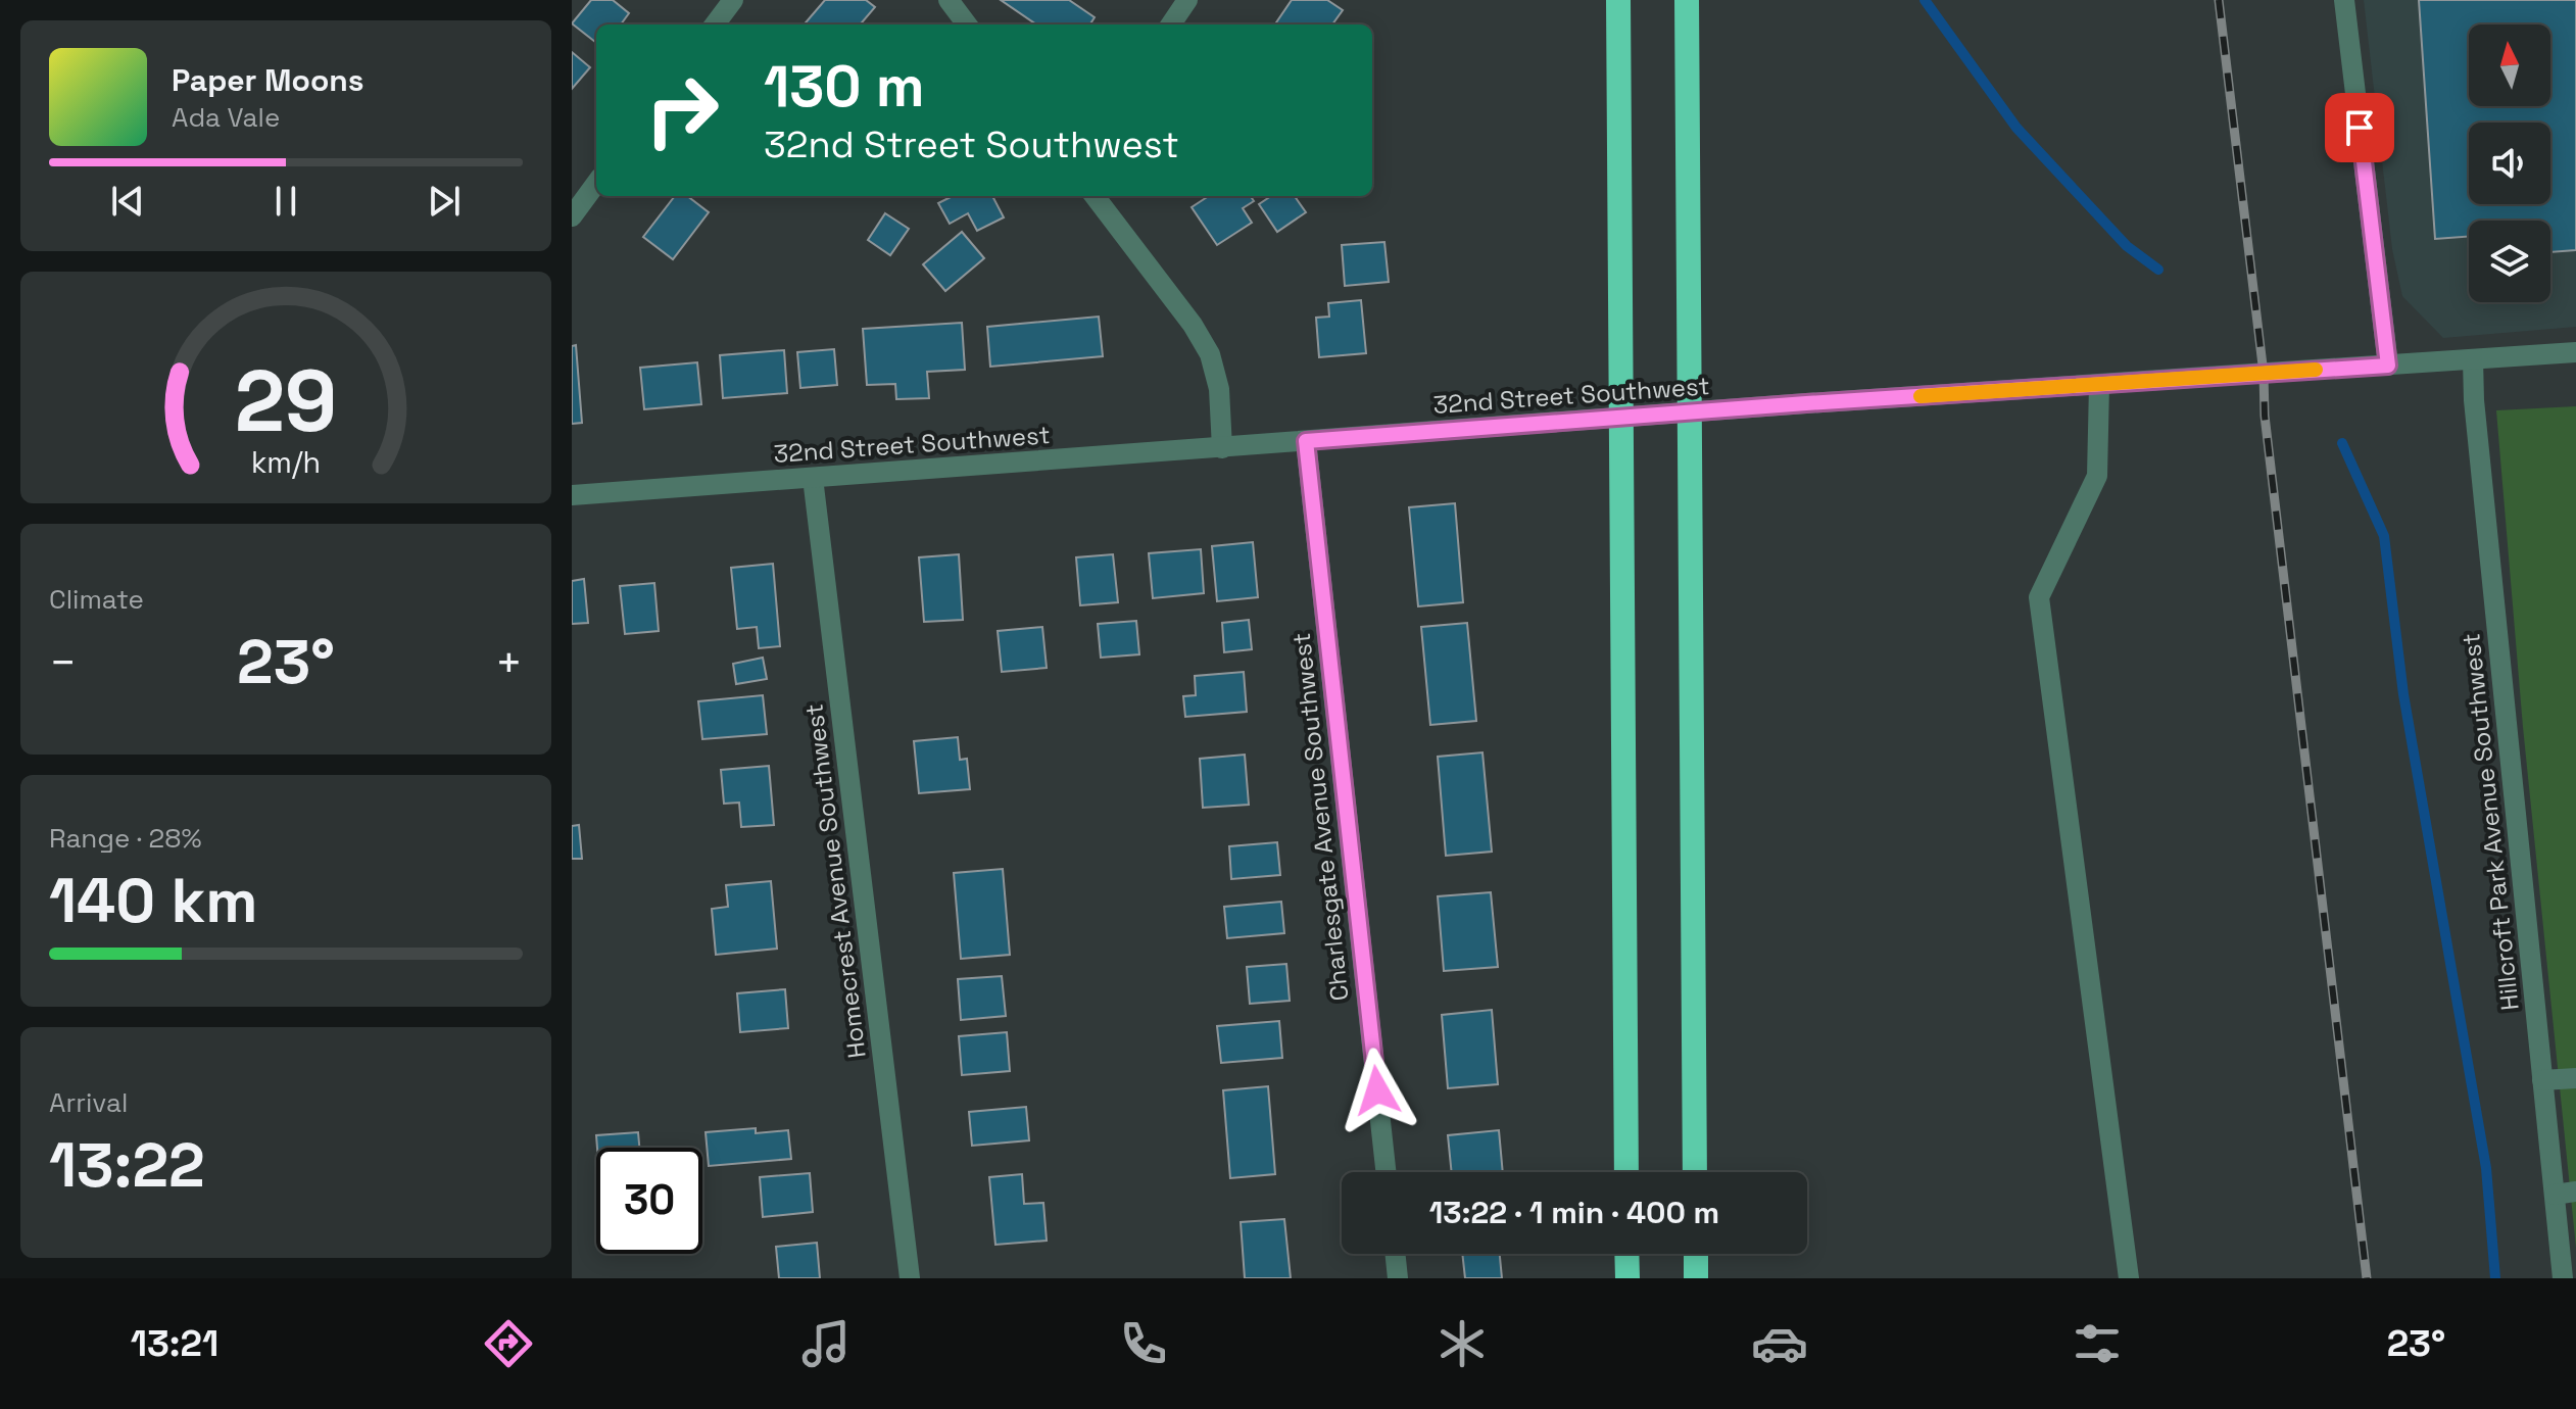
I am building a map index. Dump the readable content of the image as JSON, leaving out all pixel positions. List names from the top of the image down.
{
  "streets": {
    "street": [
      "32nd Street Southwest",
      "Charlesgate Avenue Southwest",
      "Hillcroft Park Avenue Southwest",
      "Homecrest Avenue Southwest"
    ]
  },
  "crossings": [
    ["32nd Street Southwest", "Charlesgate Avenue Southwest"],
    ["32nd Street Southwest", "Hillcroft Park Avenue Southwest"],
    ["32nd Street Southwest", "Homecrest Avenue Southwest"]
  ],
  "north": "top",
  "page": {
    "turn": ["130 m", "32nd Street Southwest"],
    "song": ["Paper Moons", "Ada Vale"],
    "tile": [
      "Climate",
      ["Range · 28%", "140 km"],
      ["Arrival", "13:22"]
    ],
    "heat": ["−", "23°", "+"],
    "limit": "30",
    "trip": "13:22 · 1 min · 400 m",
    "tabs": ["13:21", "23°"],
    "gauge": ["29", "km/h"]
  }
}
